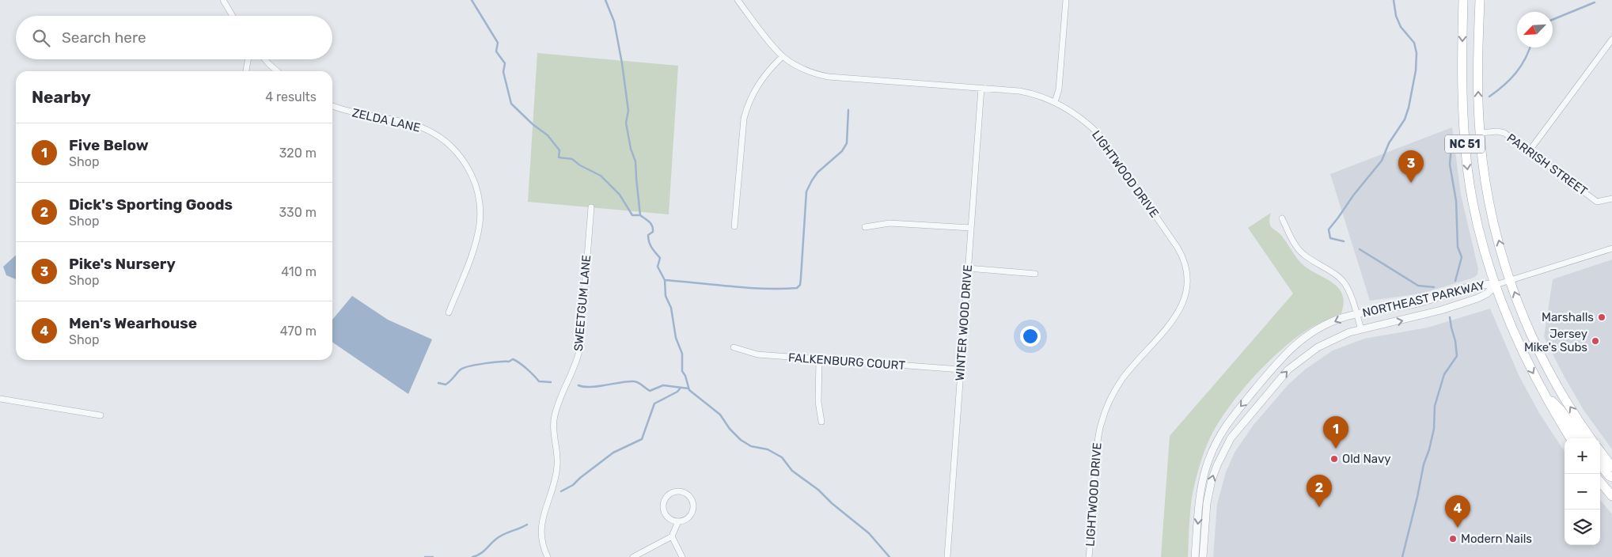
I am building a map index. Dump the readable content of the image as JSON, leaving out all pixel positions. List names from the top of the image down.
{
  "streets": {
    "main road": ["NC 51"],
    "street": [
      "ZELDA LANE",
      "PARRISH STREET",
      "LIGHTWOOD DRIVE",
      "NORTHEAST PARKWAY",
      "SWEETGUM LANE",
      "WINTER WOOD DRIVE",
      "FALKENBURG COURT"
    ]
  },
  "crossings": [
    ["NC 51", "PARRISH STREET"],
    ["NC 51", "NORTHEAST PARKWAY"],
    ["LIGHTWOOD DRIVE", "WINTER WOOD DRIVE"],
    ["WINTER WOOD DRIVE", "FALKENBURG COURT"]
  ],
  "places": [
    "Marshalls",
    "Jersey Mike's Subs",
    "Old Navy",
    "Modern Nails"
  ],
  "north": "bottom left",
  "page": {
    "search": "Search here",
    "heading": ["Nearby", "4 results"],
    "list": [
      {
        "mark": "1",
        "name": "Five Below",
        "note": "Shop",
        "value": "320 m"
      },
      {
        "mark": "2",
        "name": "Dick's Sporting Goods",
        "note": "Shop",
        "value": "330 m"
      },
      {
        "mark": "3",
        "name": "Pike's Nursery",
        "note": "Shop",
        "value": "410 m"
      },
      {
        "mark": "4",
        "name": "Men's Wearhouse",
        "note": "Shop",
        "value": "470 m"
      }
    ],
    "pins": [
      "3",
      "1",
      "2",
      "4"
    ],
    "map_buttons": ["+", "−"]
  }
}
